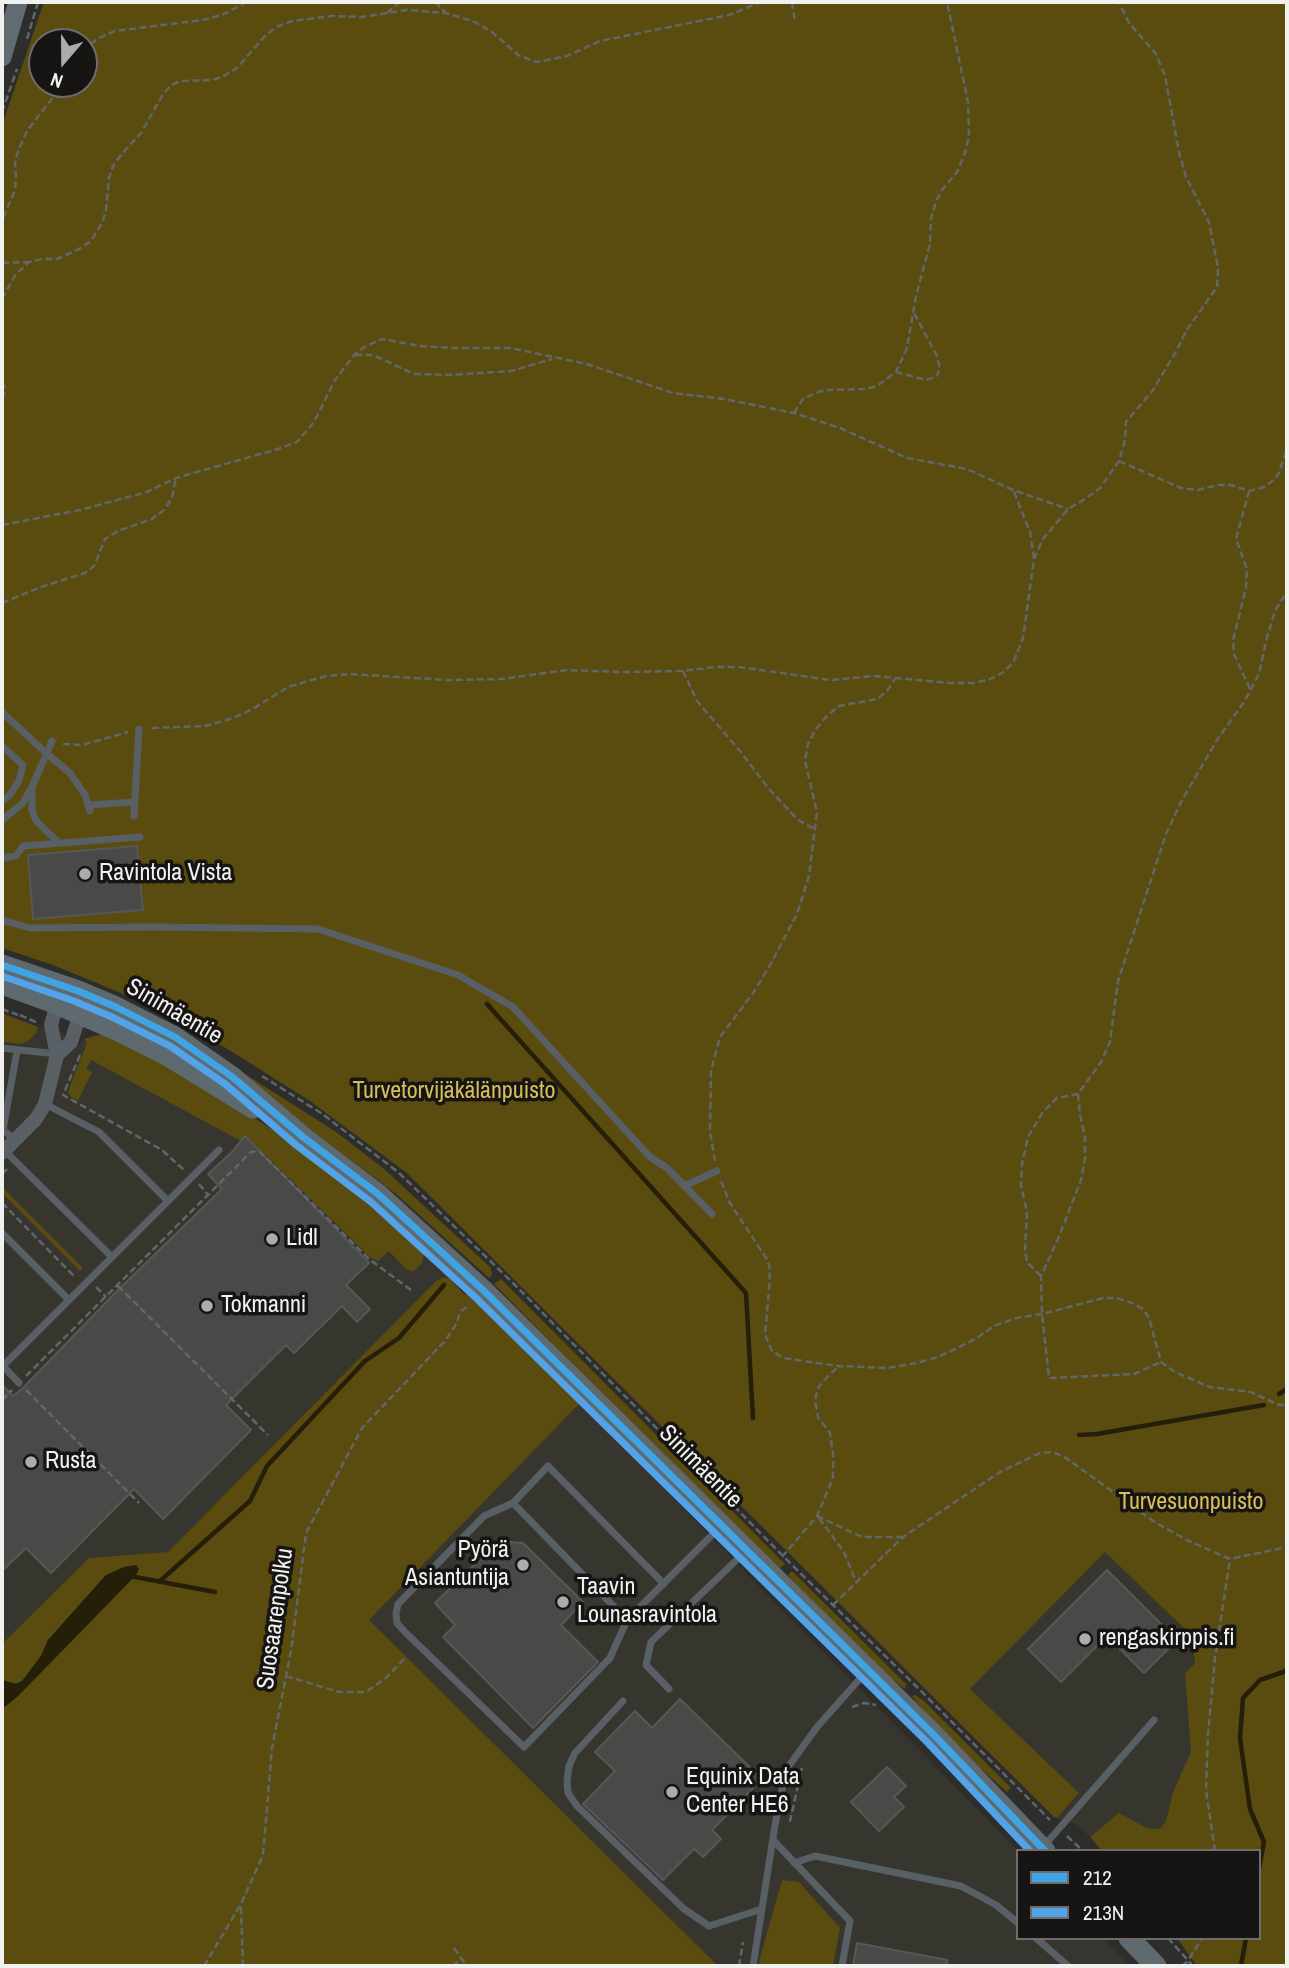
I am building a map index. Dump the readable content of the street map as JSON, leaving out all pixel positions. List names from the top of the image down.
{
  "streets": {
    "main road": ["Sinimäentie"],
    "path": ["Suosaarenpolku"]
  },
  "parks": ["Turvetorvijäkälänpuisto", "Turvesuonpuisto"],
  "places": [
    "Ravintola Vista",
    "Lidl",
    "Tokmanni",
    "Rusta",
    "Pyörä Asiantuntija",
    "Taavin Lounasravintola",
    "rengaskirppis.fi",
    "Equinix Data Center HE6"
  ],
  "lines": ["transit line 212", "transit line 213N"],
  "legend": ["212", "213N"],
  "north": "bottom"
}
